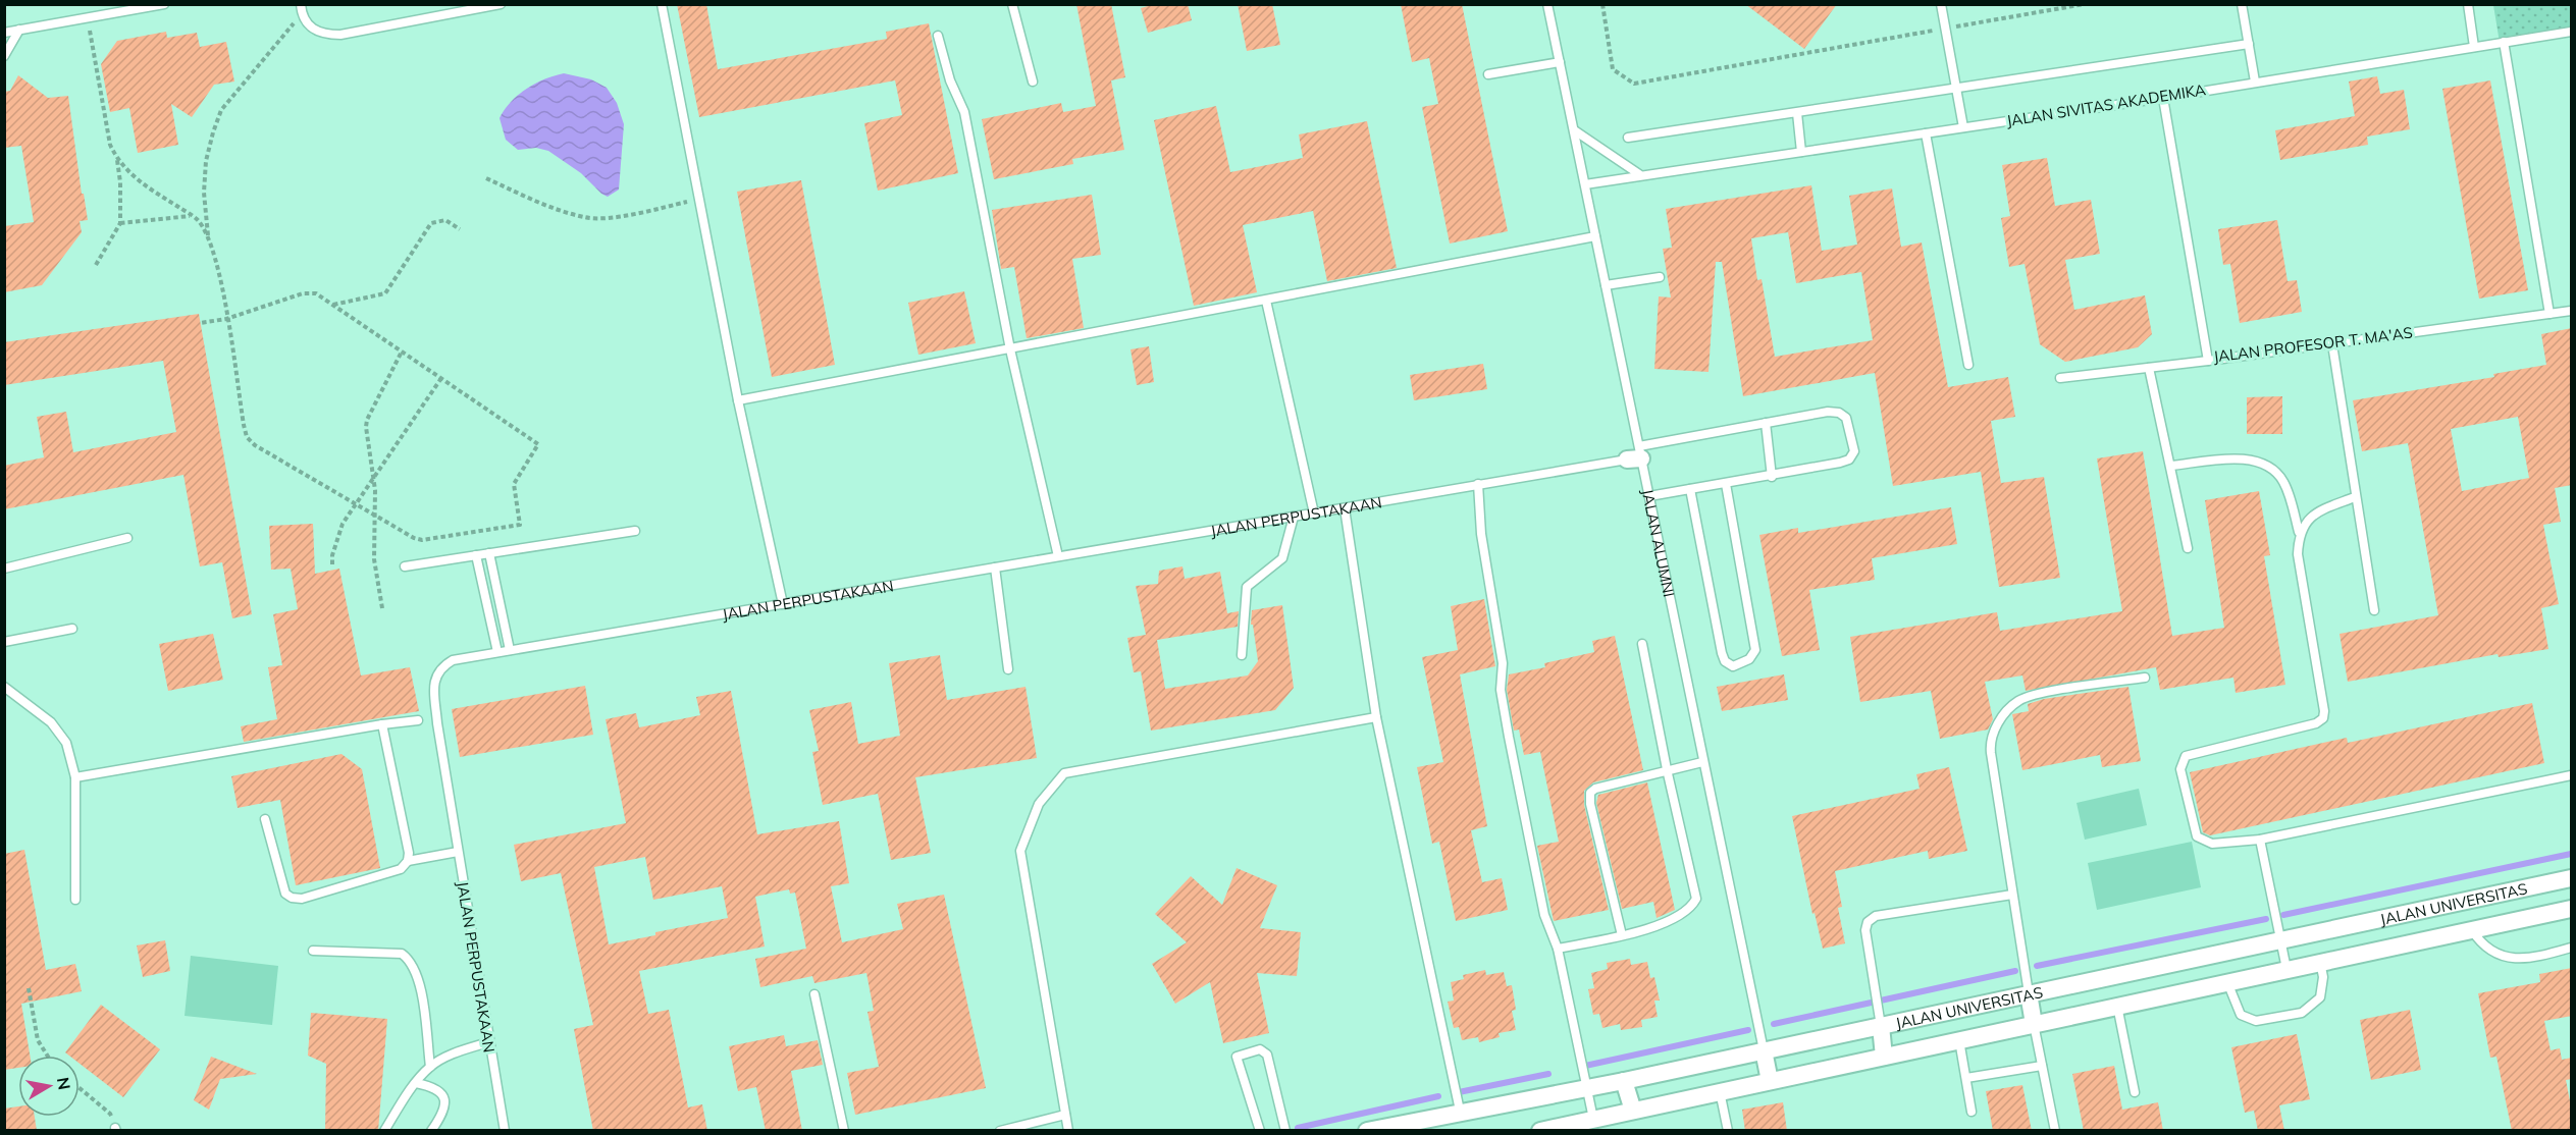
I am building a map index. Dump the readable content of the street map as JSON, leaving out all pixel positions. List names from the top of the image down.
{
  "streets": {
    "street": ["JALAN ALUMNI", "JALAN UNIVERSITAS"],
    "lane": ["JALAN SIVITAS AKADEMIKA", "JALAN PROFESOR T. MA'AS", "JALAN PERPUSTAKAAN"]
  },
  "crossings": [
    ["JALAN SIVITAS AKADEMIKA", "JALAN PROFESOR T. MA'AS"],
    ["JALAN SIVITAS AKADEMIKA", "JALAN ALUMNI"],
    ["JALAN PERPUSTAKAAN", "JALAN ALUMNI"],
    ["JALAN ALUMNI", "JALAN UNIVERSITAS"]
  ],
  "north": "right"
}
